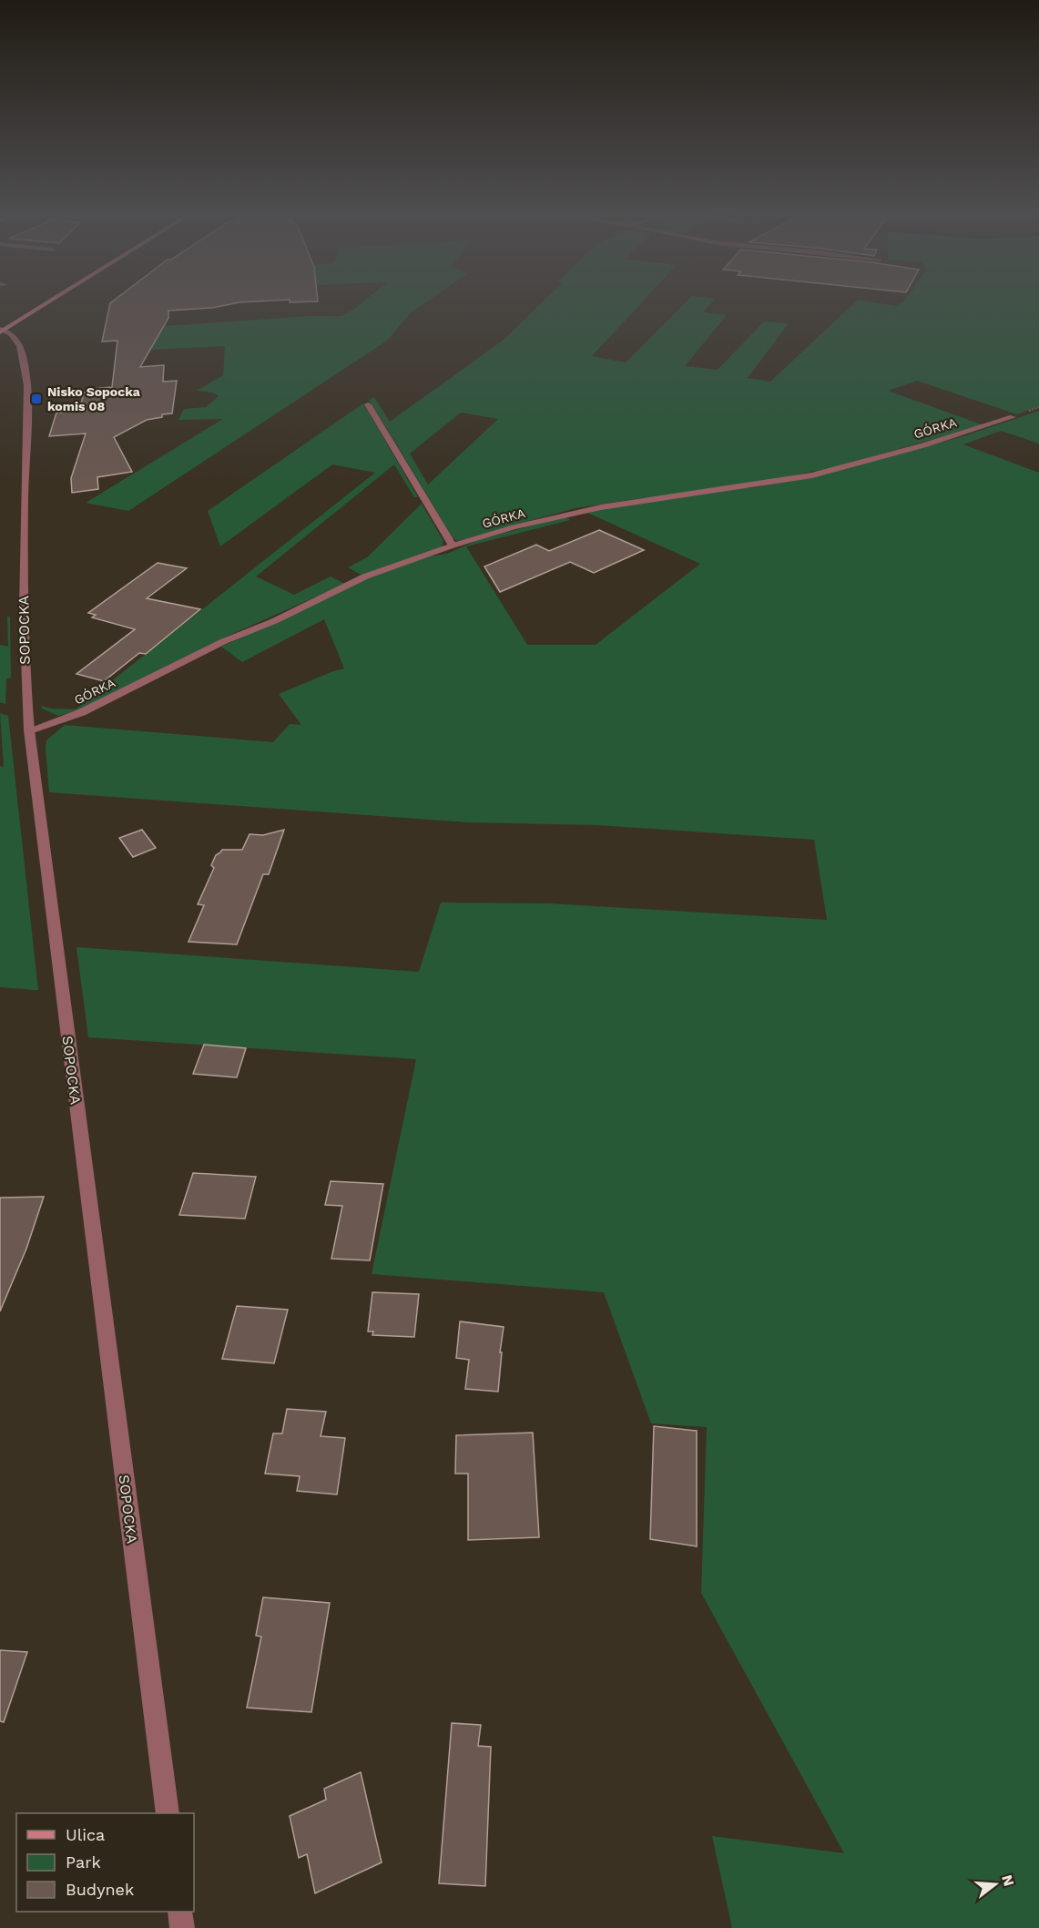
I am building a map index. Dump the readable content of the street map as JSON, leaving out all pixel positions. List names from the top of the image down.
{
  "streets": {
    "street": ["GÓRKA", "SOPOCKA"]
  },
  "crossings": [
    ["GÓRKA", "SOPOCKA"]
  ],
  "places": {
    "transit": ["Nisko Sopocka komis 08"]
  },
  "legend": ["Ulica", "Park", "Budynek"],
  "north": "right"
}
